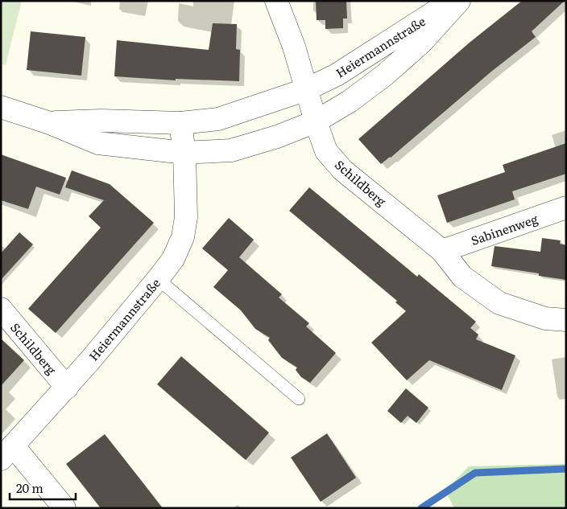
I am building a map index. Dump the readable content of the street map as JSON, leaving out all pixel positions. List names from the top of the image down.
{
  "streets": {
    "street": ["Heiermannstraße", "Schildberg", "Sabinenweg"]
  },
  "crossings": [
    ["Heiermannstraße", "Schildberg"],
    ["Schildberg", "Sabinenweg"]
  ],
  "scale_bar": "20 m"
}
